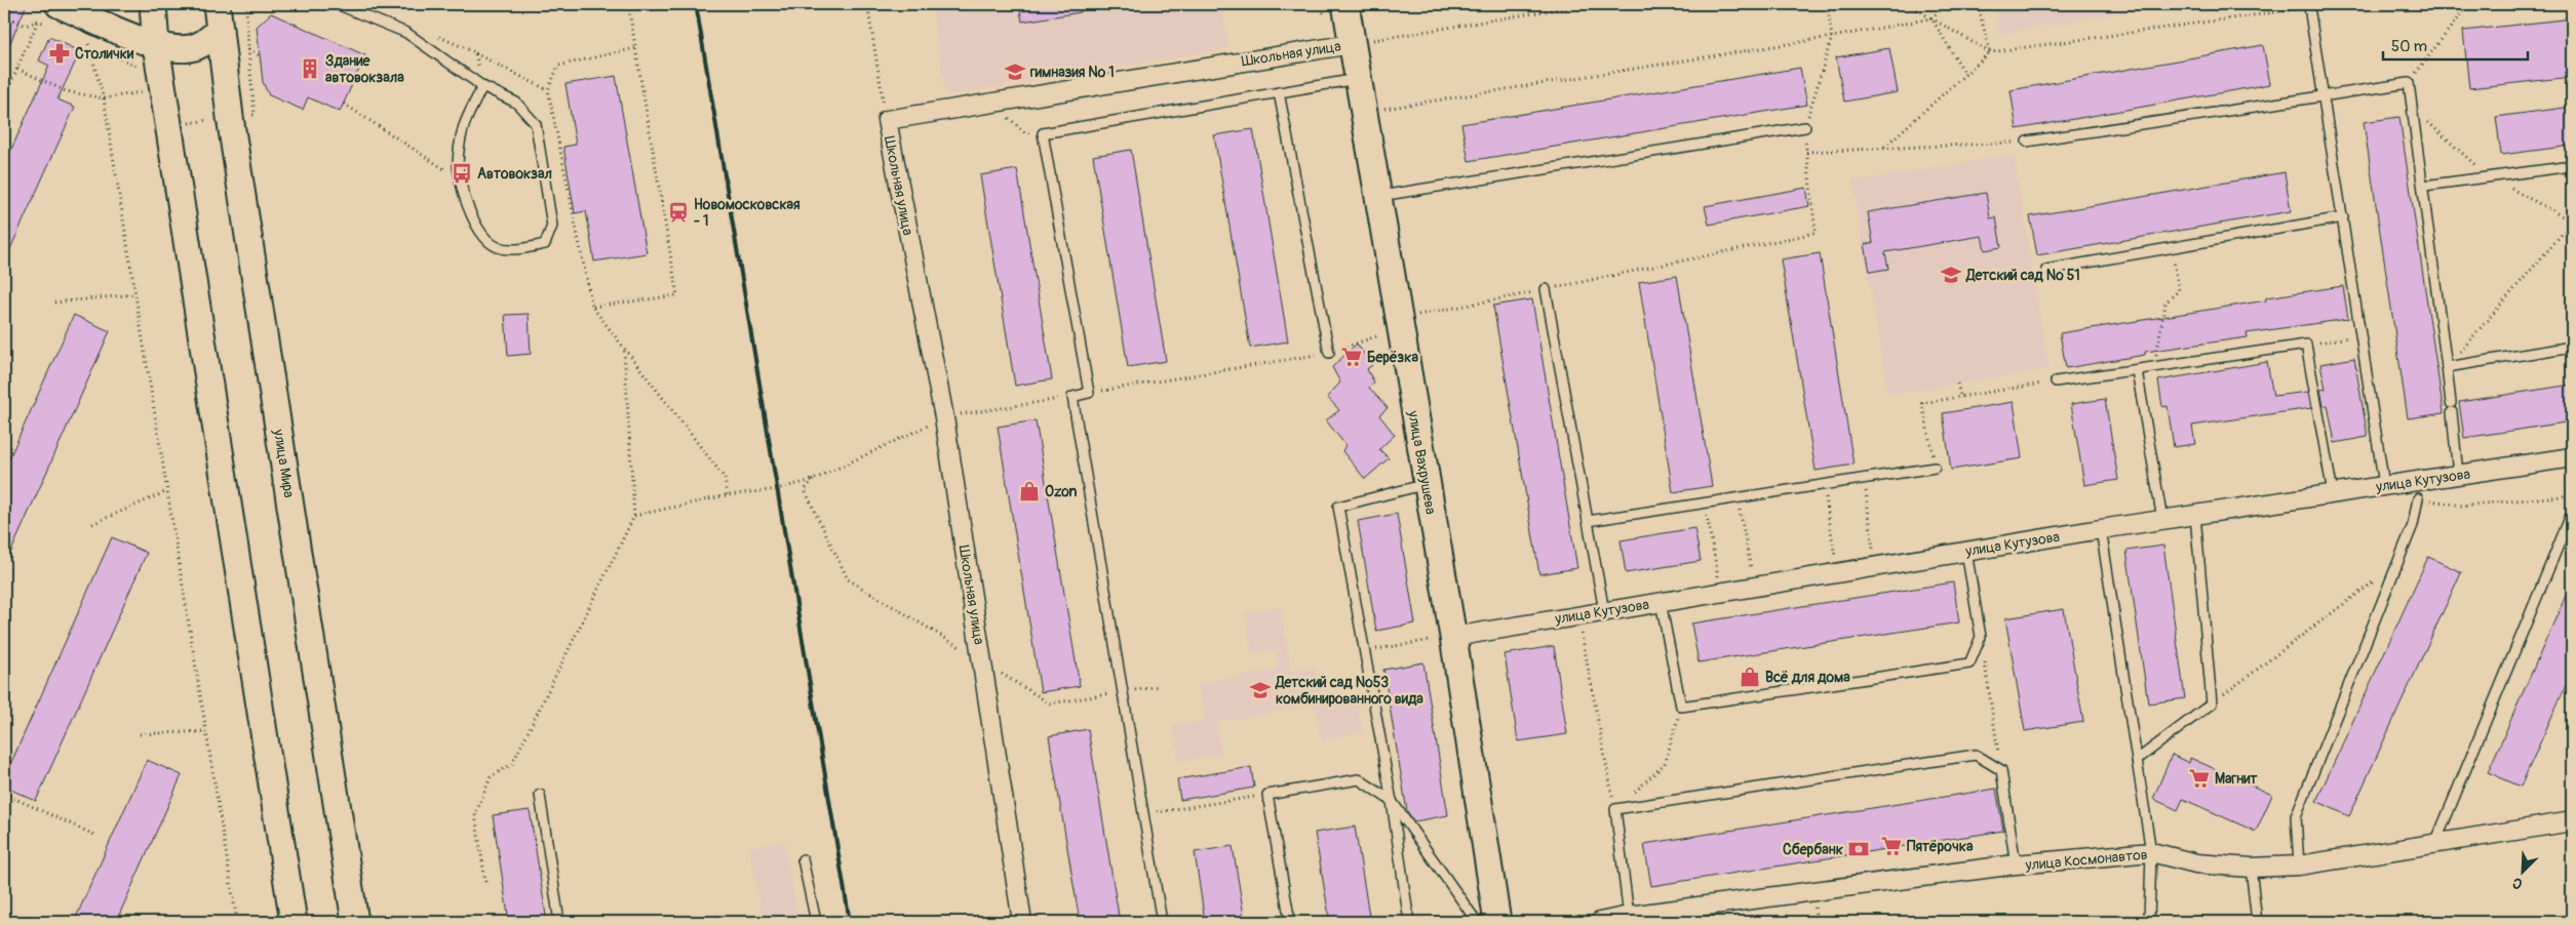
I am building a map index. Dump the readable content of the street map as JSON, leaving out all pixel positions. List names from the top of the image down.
{
  "streets": {
    "main road": ["улица Вахрушева", "улица Мира"],
    "street": ["Школьная улица", "улица Кутузова", "улица Космонавтов"]
  },
  "crossings": [
    ["Школьная улица", "улица Вахрушева"],
    ["улица Вахрушева", "улица Кутузова"]
  ],
  "places": {
    "pharmacy": ["Столички"],
    "building": ["Здание автовокзала"],
    "school or university": ["гимназия № 1", "Детский сад № 51", "Детский сад №53 комбинированного вида"],
    "bus stop": ["Автовокзал"],
    "station": ["Новомосковская - 1"],
    "supermarket": ["Берёзка", "Магнит", "Пятёрочка"],
    "shop": ["Ozon", "Всё для дома"],
    "bank": ["Сбербанк"]
  },
  "scale_bar": "50 m",
  "north": "bottom left"
}
